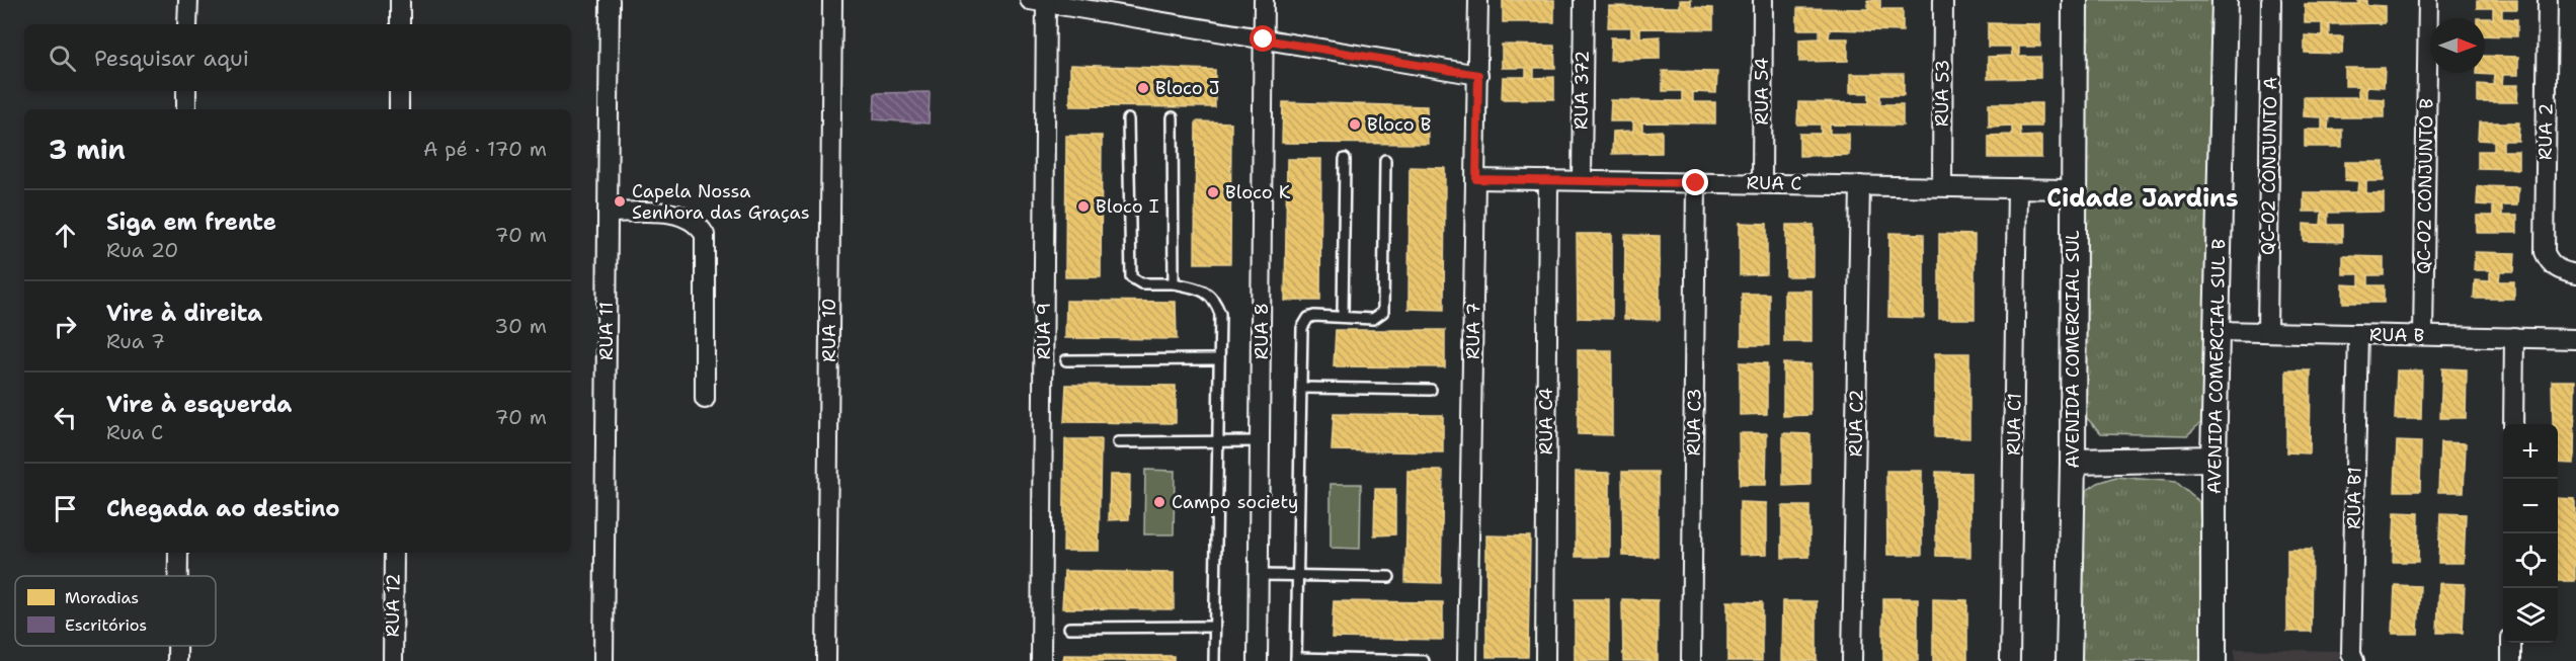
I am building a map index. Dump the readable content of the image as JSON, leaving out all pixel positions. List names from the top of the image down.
{
  "streets": {
    "street": [
      "RUA 372",
      "RUA 54",
      "RUA 53",
      "RUA 2",
      "QC-02 CONJUNTO A",
      "RUA C",
      "QC-02 CONJUNTO B",
      "RUA 10",
      "RUA 11",
      "RUA 9",
      "RUA 8",
      "RUA 7",
      "RUA B",
      "AVENIDA COMERCIAL SUL",
      "AVENIDA COMERCIAL SUL B",
      "RUA C4",
      "RUA C3",
      "RUA C2",
      "RUA C1",
      "RUA B1",
      "RUA 12"
    ]
  },
  "crossings": [
    ["RUA 372", "RUA C"],
    ["RUA 54", "RUA C"],
    ["RUA 53", "RUA C"],
    ["QC-02 CONJUNTO A", "RUA B"],
    ["RUA C", "RUA 7"],
    ["RUA C", "AVENIDA COMERCIAL SUL"],
    ["RUA C", "RUA C4"],
    ["RUA C", "RUA C3"],
    ["RUA C", "RUA C2"],
    ["RUA C", "RUA C1"],
    ["QC-02 CONJUNTO B", "RUA B"],
    ["RUA B", "AVENIDA COMERCIAL SUL B"],
    ["RUA B", "RUA B1"]
  ],
  "districts": ["Cidade Jardins"],
  "places": [
    "Bloco J",
    "Bloco B",
    "Bloco K",
    "Capela Nossa Senhora das Graças",
    "Bloco I",
    "Campo society"
  ],
  "legend": ["Moradias", "Escritórios"],
  "north": "right",
  "page": {
    "search": "Pesquisar aqui",
    "heading": ["3 min", "A pé · 170 m"],
    "list": [
      ["Siga em frente", "Rua 20", "70 m"],
      ["Vire à direita", "Rua 7", "30 m"],
      ["Vire à esquerda", "Rua C", "70 m"],
      "Chegada ao destino"
    ],
    "map_buttons": ["+", "−"]
  }
}
